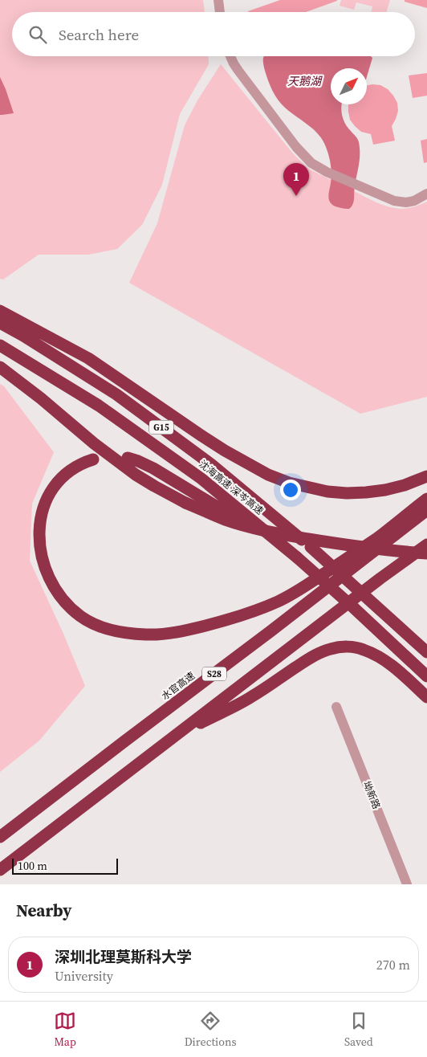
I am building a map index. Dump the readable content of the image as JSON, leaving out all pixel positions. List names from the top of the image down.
{
  "streets": {
    "highway": [
      "G15",
      "沈海高速 深岑高速",
      "S28",
      "水官高速"
    ],
    "street": ["坳新路"]
  },
  "water": ["天鹅湖"],
  "scale_bar": "100 m",
  "north": "top right",
  "page": {
    "search": "Search here",
    "pins": "1",
    "scale": "100 m",
    "heading": "Nearby",
    "list": [
      {
        "mark": "1",
        "name": "深圳北理莫斯科大学",
        "note": "University",
        "value": "270 m"
      }
    ],
    "nav": ["Map", "Directions", "Saved"]
  }
}
